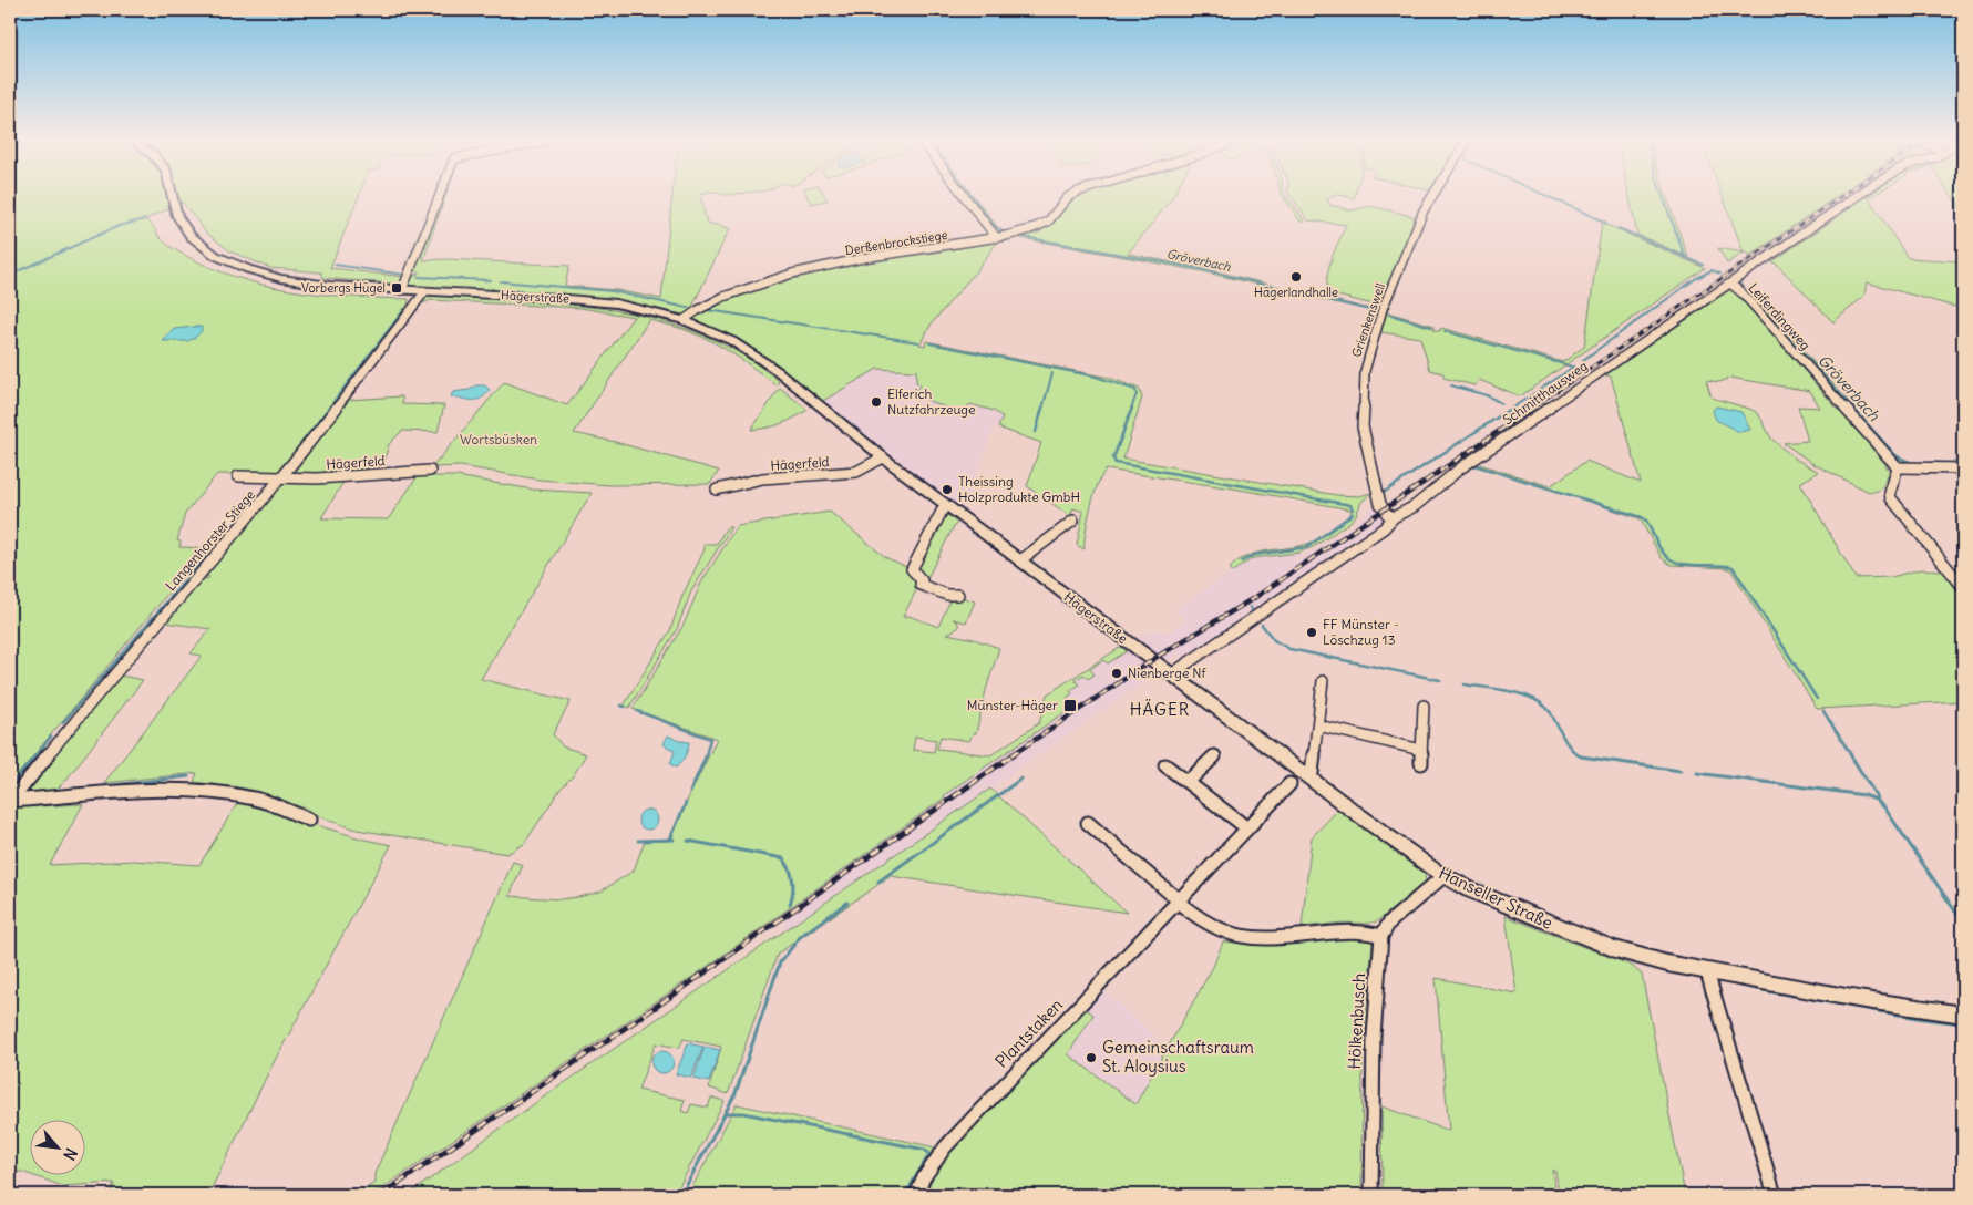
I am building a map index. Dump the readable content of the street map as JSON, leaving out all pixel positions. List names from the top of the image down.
{
  "streets": {
    "main road": ["Hägerstraße", "Hanseller Straße"],
    "street": [
      "Derßenbrockstiege",
      "Leiferdingweg",
      "Grienkenswell",
      "Schmitthausweg",
      "Hägerfeld",
      "Langenhorster Stiege",
      "Hölkenbusch",
      "Plantstaken"
    ]
  },
  "crossings": [
    ["Derßenbrockstiege", "Hägerstraße"],
    ["Hägerstraße", "Schmitthausweg"],
    ["Hägerstraße", "Hägerfeld"],
    ["Hägerstraße", "Langenhorster Stiege"],
    ["Hägerstraße", "Hanseller Straße"],
    ["Leiferdingweg", "Schmitthausweg"],
    ["Grienkenswell", "Schmitthausweg"],
    ["Schmitthausweg", "Hanseller Straße"],
    ["Hägerfeld", "Langenhorster Stiege"]
  ],
  "districts": ["HÄGER"],
  "water": ["Gröverbach"],
  "parks": ["Wortsbüsken"],
  "places": {
    "other": [
      "Hägerlandhalle",
      "Elferich Nutzfahrzeuge",
      "Theissing Holzprodukte GmbH",
      "FF Münster - Löschzug 13",
      "Nienberge Nf",
      "Gemeinschaftsraum St. Aloysius"
    ],
    "transit": ["Vorbergs Hügel", "Münster-Häger"]
  },
  "north": "bottom right"
}
